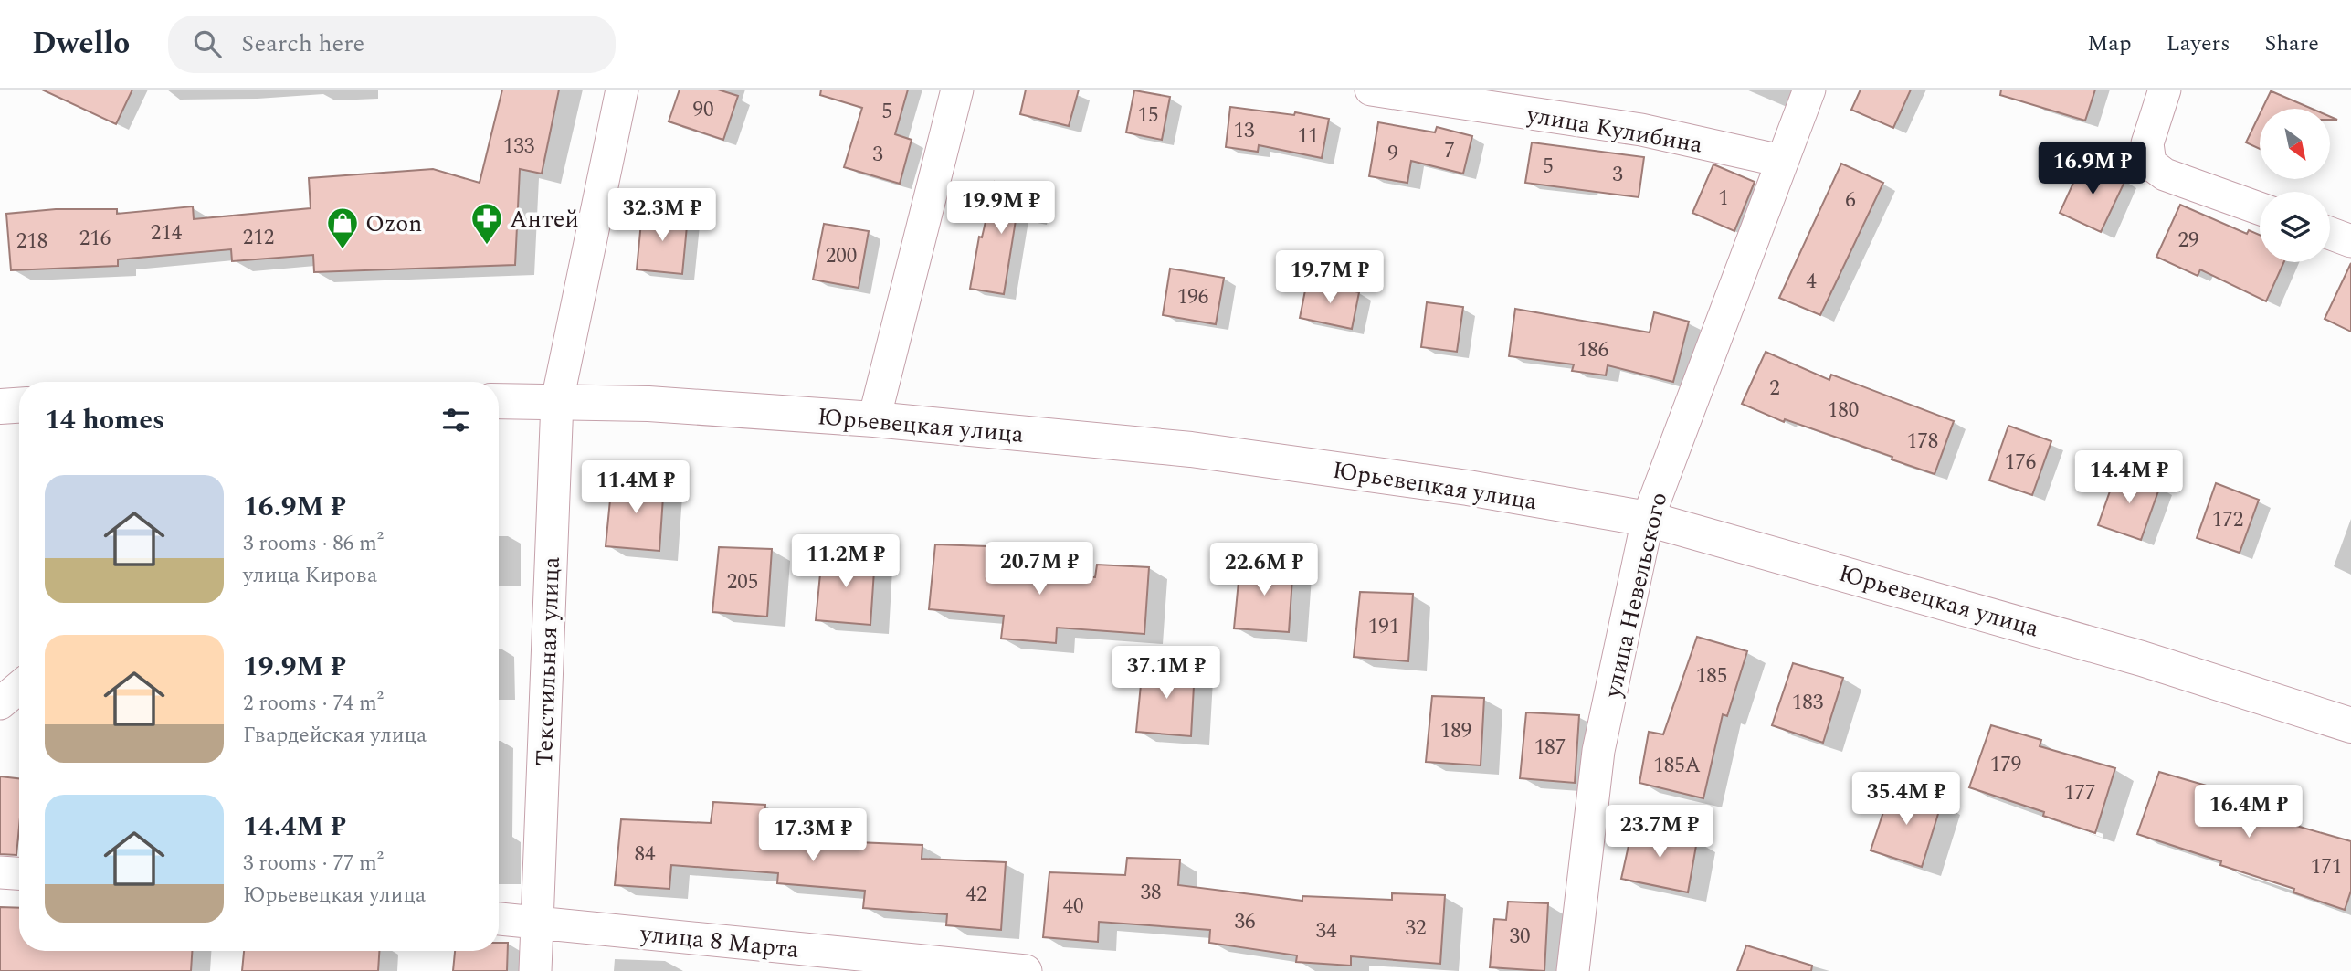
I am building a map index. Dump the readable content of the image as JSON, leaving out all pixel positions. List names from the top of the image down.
{
  "streets": {
    "main road": ["Юрьевецкая улица"],
    "street": [
      "улица Кулибина",
      "улица Невельского",
      "Текстильная улица",
      "улица 8 Марта"
    ]
  },
  "crossings": [
    ["улица Кулибина", "улица Невельского"],
    ["Юрьевецкая улица", "улица Невельского"],
    ["Юрьевецкая улица", "Текстильная улица"],
    ["Текстильная улица", "улица 8 Марта"]
  ],
  "places": {
    "pharmacy": ["Антей"],
    "shop": ["Ozon"]
  },
  "house_numbers": [
    "90",
    "5",
    "15",
    "13",
    "11",
    "133",
    "7",
    "9",
    "3",
    "5",
    "3",
    "1",
    "6",
    "214",
    "212",
    "216",
    "29",
    "218",
    "200",
    "4",
    "196",
    "186",
    "2",
    "180",
    "178",
    "176",
    "172",
    "205",
    "191",
    "185",
    "183",
    "189",
    "187",
    "179",
    "185А",
    "177",
    "84",
    "171",
    "38",
    "42",
    "40",
    "36",
    "32",
    "34",
    "30"
  ],
  "north": "bottom right",
  "page": {
    "header": "Dwello",
    "search": "Search here",
    "nav": ["Map", "Layers", "Share"],
    "price": [
      "16.9M ₽",
      "19.9M ₽",
      "32.3M ₽",
      "19.7M ₽",
      "14.4M ₽",
      "11.4M ₽",
      "11.2M ₽",
      "20.7M ₽",
      "22.6M ₽",
      "37.1M ₽",
      "35.4M ₽",
      "16.4M ₽",
      "23.7M ₽",
      "17.3M ₽"
    ],
    "heading": "14 homes",
    "list": [
      {
        "name": "16.9M ₽",
        "note": "3 rooms · 86 m² · улица Кирова"
      },
      {
        "name": "19.9M ₽",
        "note": "2 rooms · 74 m² · Гвардейская улица"
      },
      {
        "name": "14.4M ₽",
        "note": "3 rooms · 77 m² · Юрьевецкая улица"
      }
    ]
  }
}
